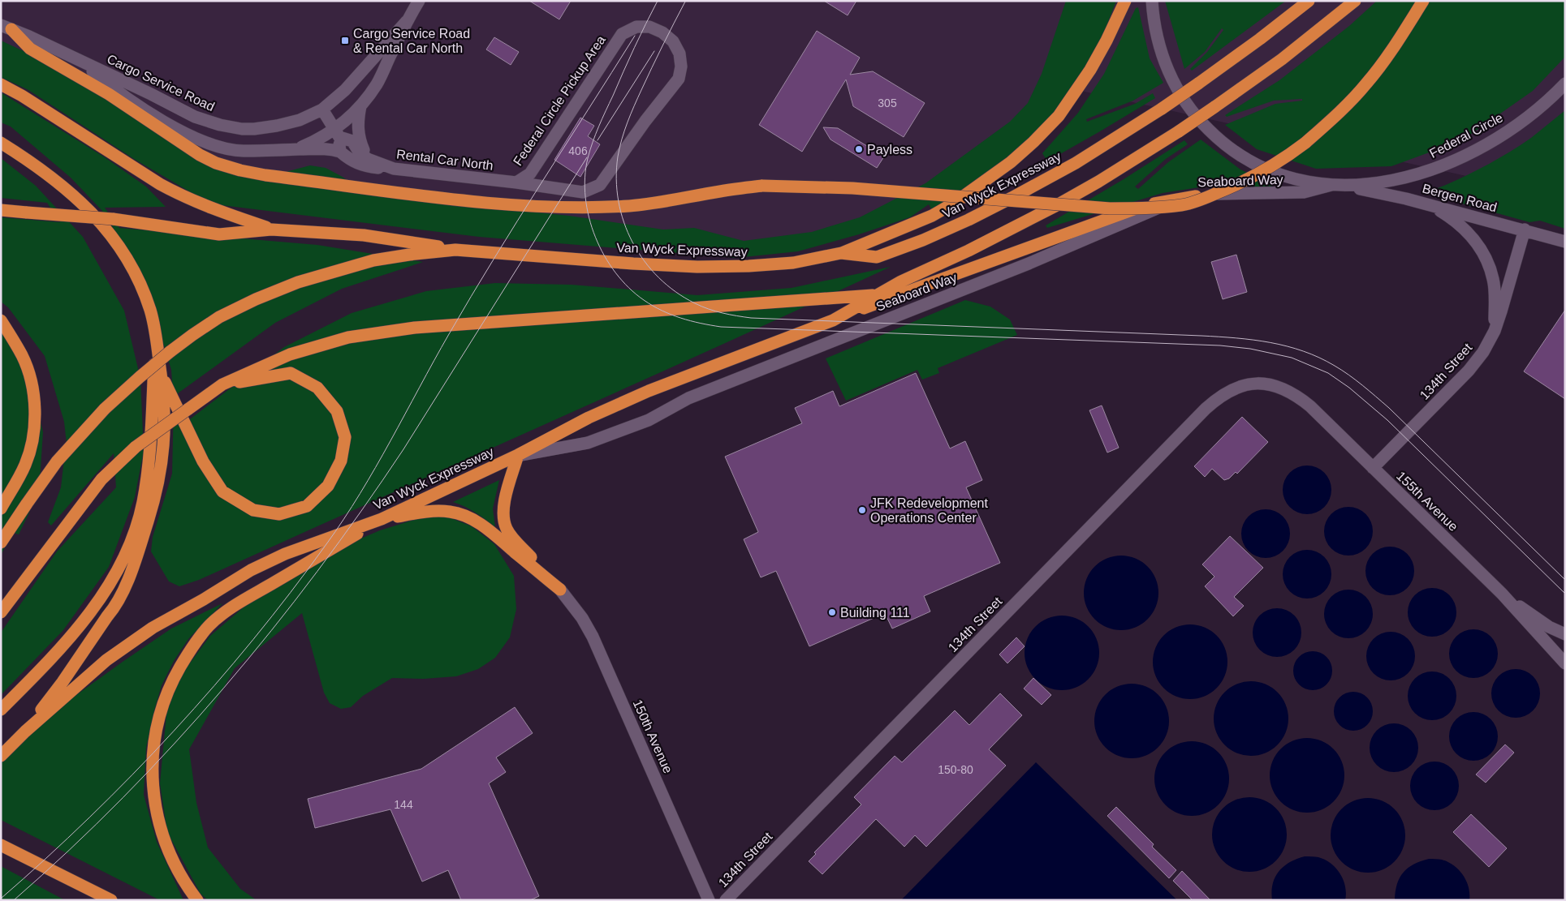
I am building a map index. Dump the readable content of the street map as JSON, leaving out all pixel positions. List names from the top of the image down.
{
  "streets": {
    "highway": ["Van Wyck Expressway"],
    "street": [
      "Cargo Service Road",
      "Federal Circle Pickup Area",
      "Federal Circle",
      "Rental Car North",
      "Seaboard Way",
      "Bergen Road",
      "134th Street",
      "155th Avenue",
      "150th Avenue"
    ]
  },
  "crossings": [
    ["Cargo Service Road", "Rental Car North"],
    ["Federal Circle Pickup Area", "Rental Car North"],
    ["Federal Circle", "Seaboard Way"],
    ["Federal Circle", "Bergen Road"],
    ["Seaboard Way", "Van Wyck Expressway"],
    ["Bergen Road", "134th Street"],
    ["134th Street", "155th Avenue"]
  ],
  "places": {
    "transit": ["Cargo Service Road & Rental Car North"],
    "other": ["Payless", "JFK Redevelopment Operations Center", "Building 111"]
  },
  "house_numbers": [
    "305",
    "406",
    "150-80",
    "144"
  ]
}
